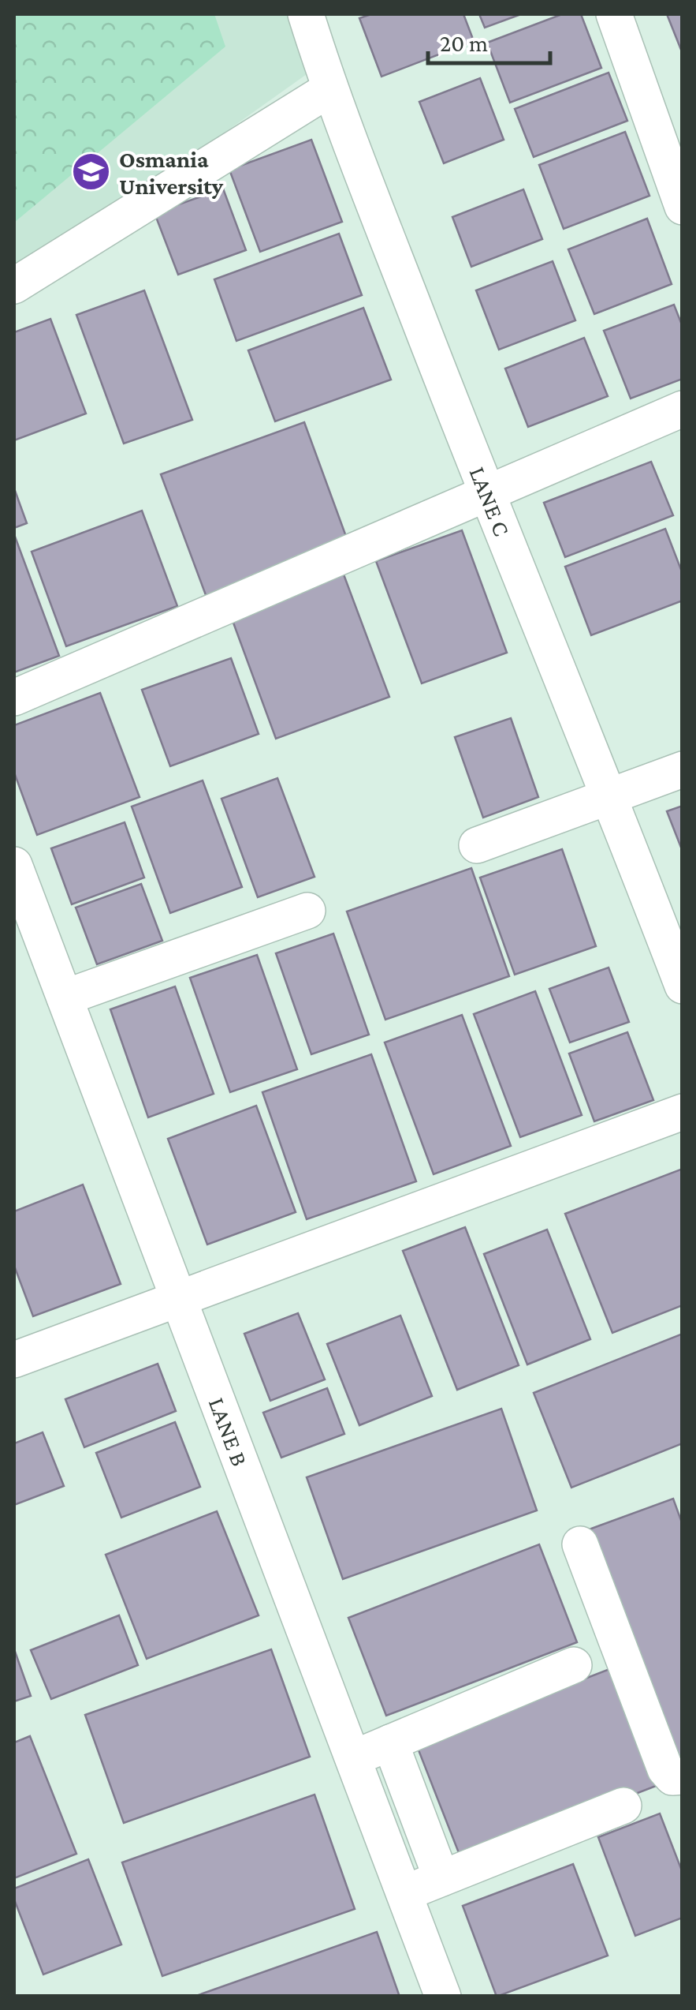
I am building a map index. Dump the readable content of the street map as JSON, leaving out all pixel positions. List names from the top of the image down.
{
  "streets": {
    "street": ["LANE C", "LANE B"]
  },
  "places": {
    "school or university": ["Osmania University"]
  },
  "scale_bar": "20 m"
}
